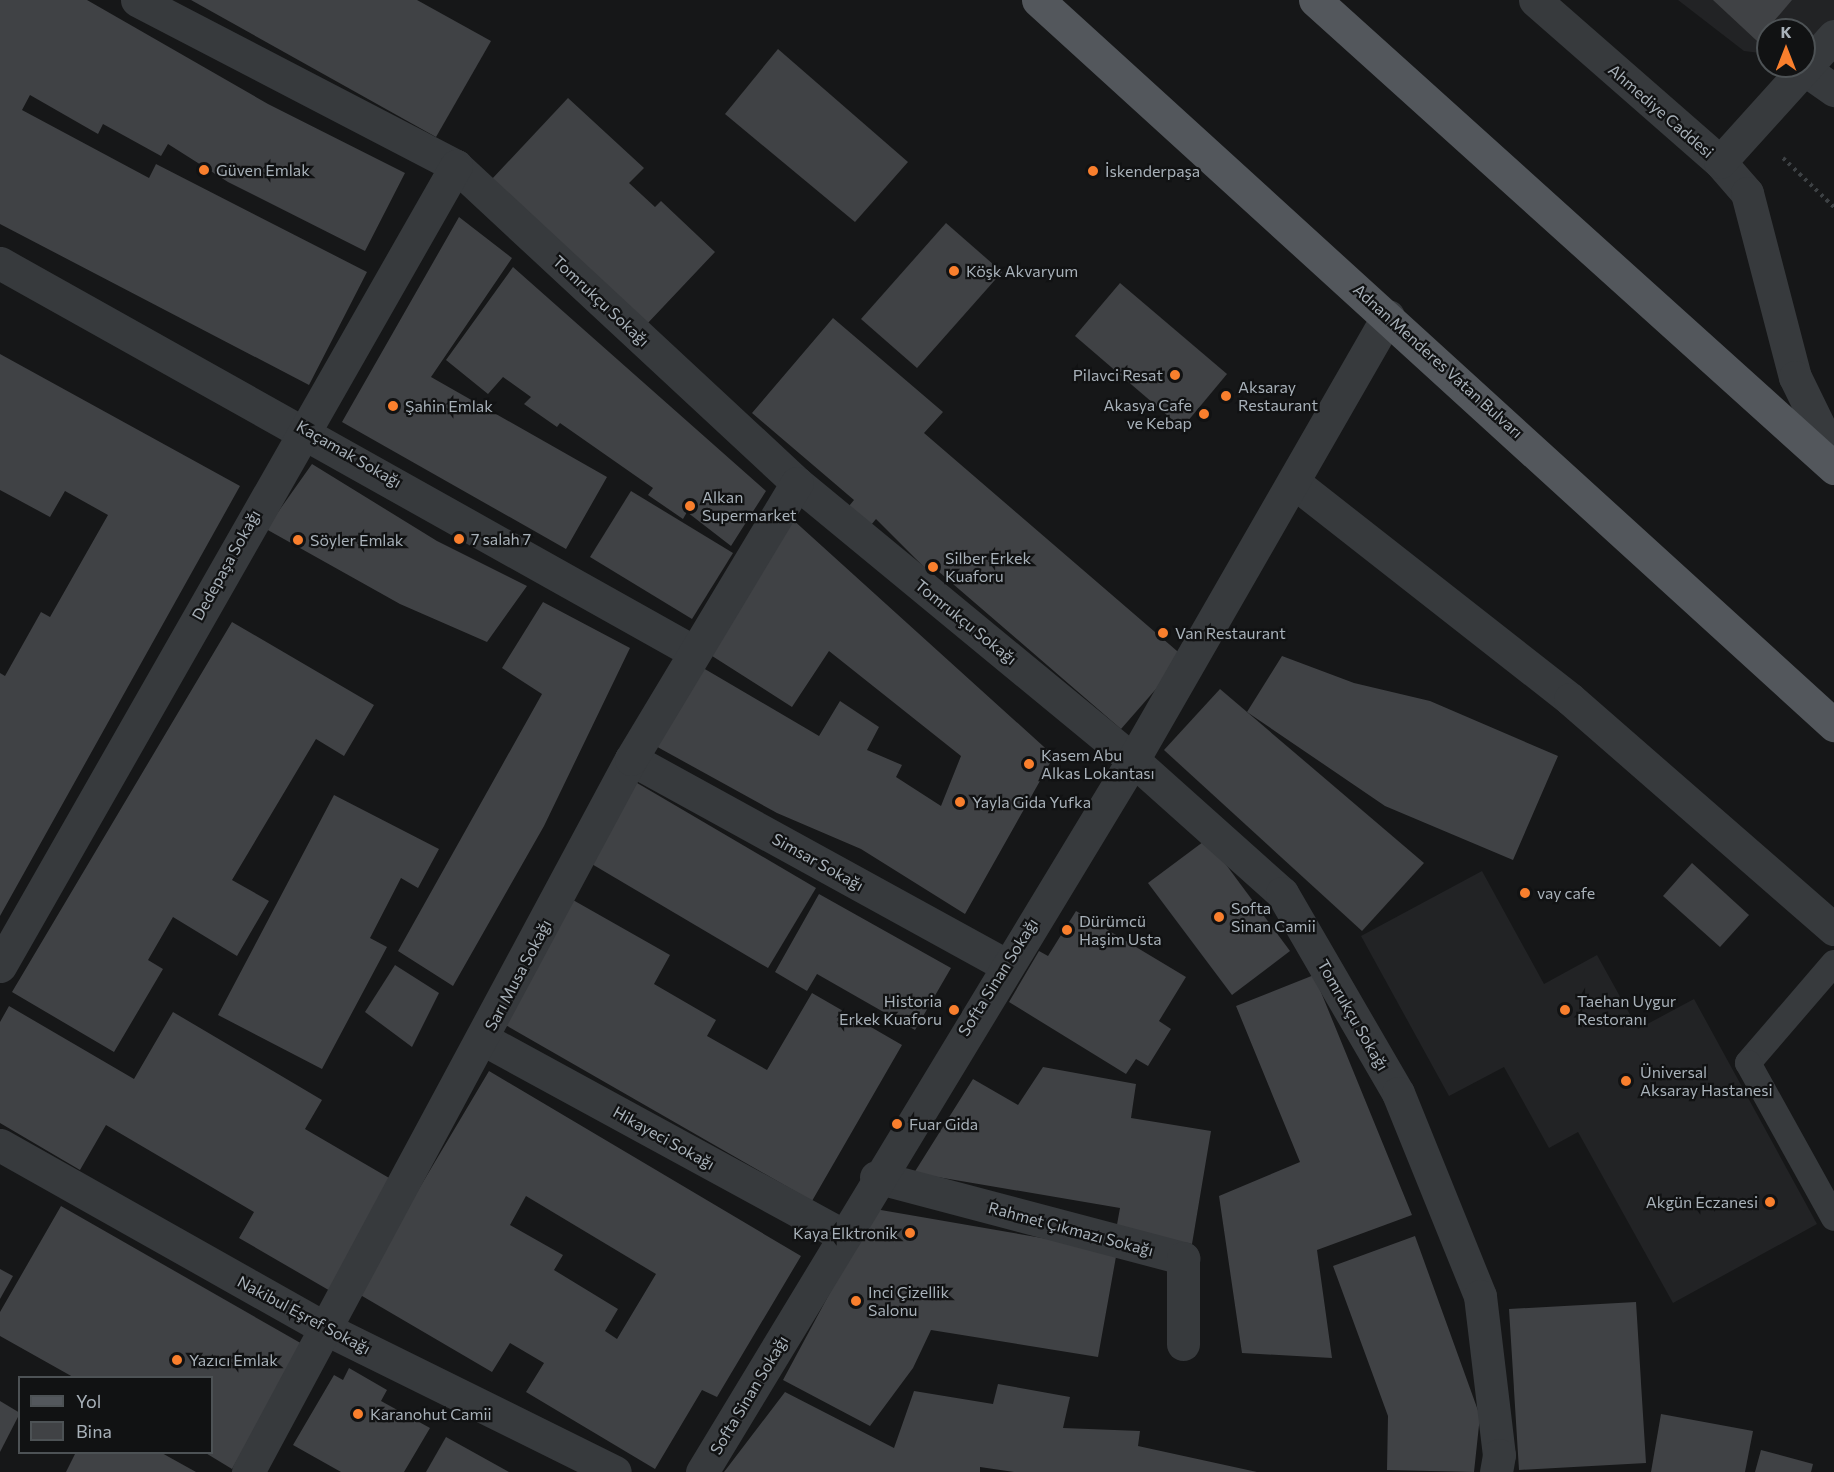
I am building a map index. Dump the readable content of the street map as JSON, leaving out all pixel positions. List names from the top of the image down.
{
  "streets": {
    "main road": ["Adnan Menderes Vatan Bulvarı"],
    "street": [
      "Ahmediye Caddesi",
      "Tomrukçu Sokağı",
      "Kaçamak Sokağı",
      "Dedepaşa Sokağı",
      "Simsar Sokağı",
      "Sarı Musa Sokağı",
      "Softa Sinan Sokağı",
      "Hikayeci Sokağı",
      "Rahmet Çıkmazı Sokağı",
      "Nakibul Eşref Sokağı"
    ]
  },
  "crossings": [
    ["Tomrukçu Sokağı", "Dedepaşa Sokağı"],
    ["Tomrukçu Sokağı", "Sarı Musa Sokağı"],
    ["Tomrukçu Sokağı", "Softa Sinan Sokağı"],
    ["Adnan Menderes Vatan Bulvarı", "Softa Sinan Sokağı"],
    ["Kaçamak Sokağı", "Dedepaşa Sokağı"],
    ["Kaçamak Sokağı", "Sarı Musa Sokağı"],
    ["Simsar Sokağı", "Sarı Musa Sokağı"],
    ["Simsar Sokağı", "Softa Sinan Sokağı"],
    ["Sarı Musa Sokağı", "Hikayeci Sokağı"],
    ["Sarı Musa Sokağı", "Nakibul Eşref Sokağı"],
    ["Softa Sinan Sokağı", "Hikayeci Sokağı"],
    ["Softa Sinan Sokağı", "Rahmet Çıkmazı Sokağı"]
  ],
  "places": [
    "Güven Emlak",
    "İskenderpaşa",
    "Köşk Akvaryum",
    "Pilavci Resat",
    "Aksaray Restaurant",
    "Şahin Emlak",
    "Akasya Cafe ve Kebap",
    "Alkan Supermarket",
    "7 salah 7",
    "Söyler Emlak",
    "Silber Erkek Kuaforu",
    "Van Restaurant",
    "Kasem Abu Alkas Lokantası",
    "Yayla Gida Yufka",
    "vay cafe",
    "Softa Sinan Camii",
    "Dürümcü Haşim Usta",
    "Historia Erkek Kuaforu",
    "Taehan Uygur Restoranı",
    "Üniversal Aksaray Hastanesi",
    "Fuar Gida",
    "Akgün Eczanesi",
    "Kaya Elktronik",
    "Inci Çizellik Salonu",
    "Yazıcı Emlak",
    "Karanohut Camii"
  ],
  "legend": ["Yol", "Bina"],
  "north": "top"
}
